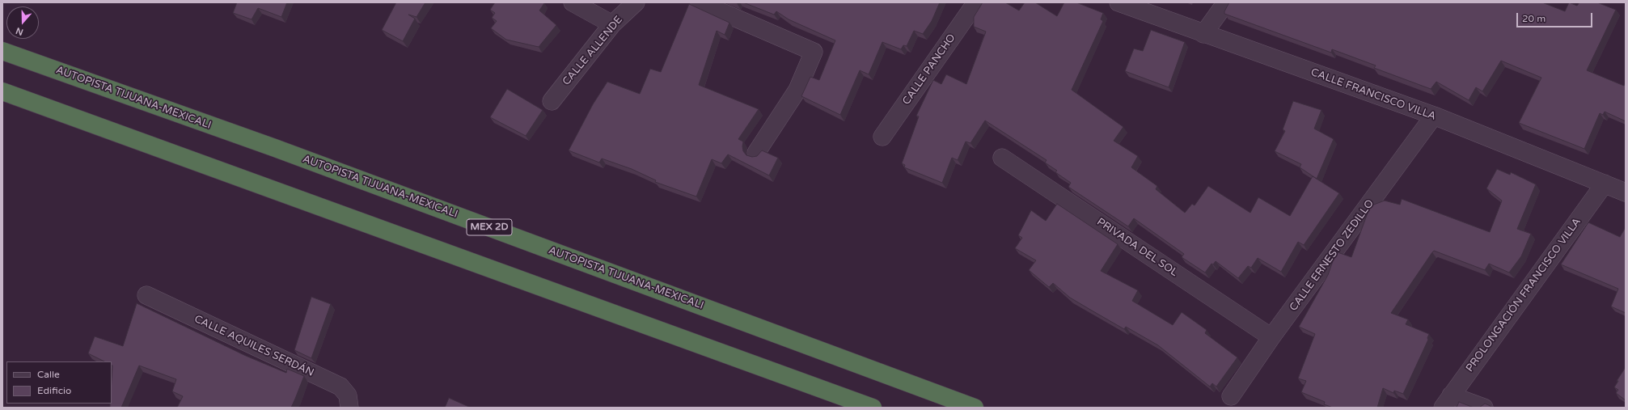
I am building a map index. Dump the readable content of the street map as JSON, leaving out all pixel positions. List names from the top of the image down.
{
  "streets": {
    "highway": ["AUTOPISTA TIJUANA-MEXICALI", "MEX 2D"],
    "street": [
      "CALLE ALLENDE",
      "CALLE PANCHO",
      "CALLE FRANCISCO VILLA",
      "PRIVADA DEL SOL",
      "CALLE ERNESTO ZEDILLO",
      "PROLONGACIÓN FRANCISCO VILLA",
      "CALLE AQUILES SERDÁN"
    ]
  },
  "crossings": [
    ["CALLE FRANCISCO VILLA", "CALLE ERNESTO ZEDILLO"],
    ["CALLE FRANCISCO VILLA", "PROLONGACIÓN FRANCISCO VILLA"],
    ["PRIVADA DEL SOL", "CALLE ERNESTO ZEDILLO"]
  ],
  "legend": ["Calle", "Edificio"],
  "scale_bar": "20 m",
  "north": "bottom"
}
